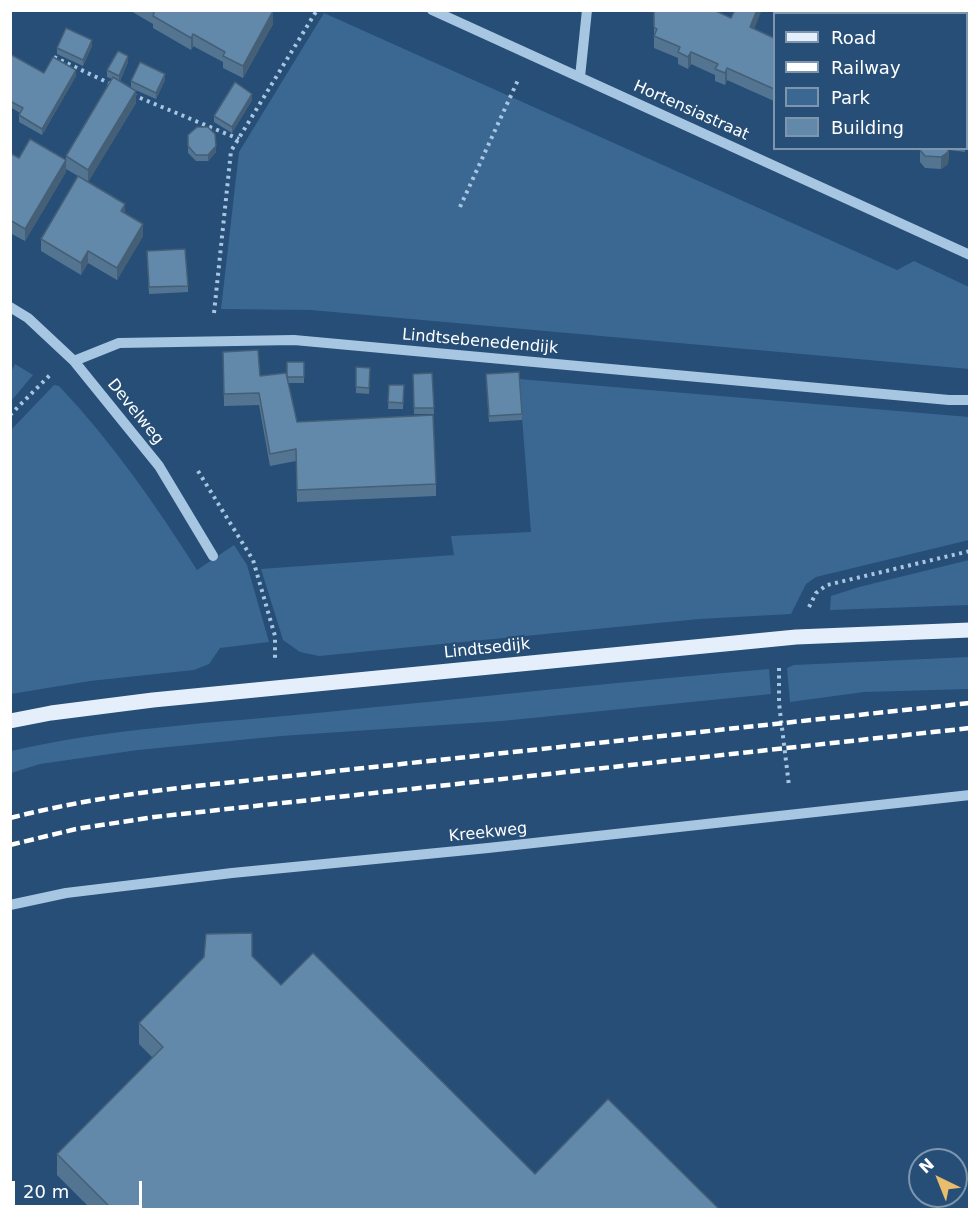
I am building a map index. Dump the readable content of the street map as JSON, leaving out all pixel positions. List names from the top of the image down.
{
  "streets": {
    "main road": ["Lindtsedijk"],
    "street": [
      "Hortensiastraat",
      "Lindtsebenedendijk",
      "Develweg",
      "Kreekweg"
    ]
  },
  "crossings": [
    ["Lindtsebenedendijk", "Develweg"]
  ],
  "legend": [
    "Road",
    "Railway",
    "Park",
    "Building"
  ],
  "scale_bar": "20 m",
  "north": "top left"
}
